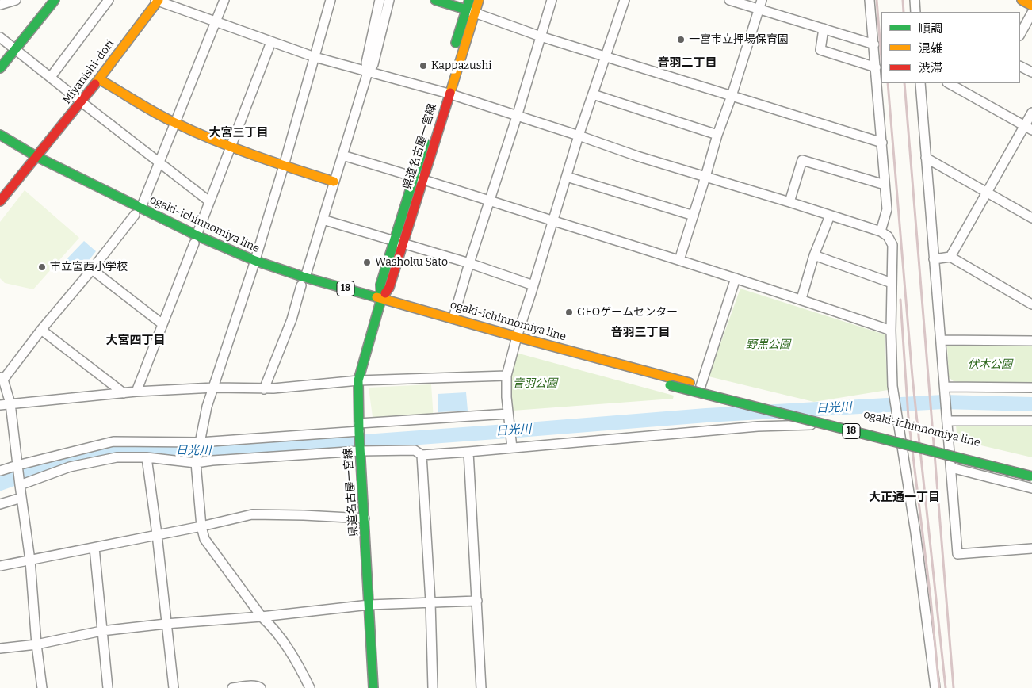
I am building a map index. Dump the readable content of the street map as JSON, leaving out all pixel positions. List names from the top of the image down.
{
  "streets": {
    "main road": [
      "Miyanishi-dori",
      "県道名古屋一宮線",
      "ogaki-ichinnomiya line",
      "18"
    ]
  },
  "crossings": [
    ["Miyanishi-dori", "ogaki-ichinnomiya line"],
    ["県道名古屋一宮線", "ogaki-ichinnomiya line"]
  ],
  "districts": [
    "音羽二丁目",
    "大宮三丁目",
    "音羽三丁目",
    "大宮四丁目",
    "大正通一丁目"
  ],
  "water": ["日光川"],
  "parks": ["野黒公園", "伏木公園", "音羽公園"],
  "places": [
    "一宮市立押場保育園",
    "Kappazushi",
    "Washoku Sato",
    "市立宮西小学校",
    "GEOゲームセンター"
  ],
  "legend": ["順調", "混雑", "渋滞"]
}
